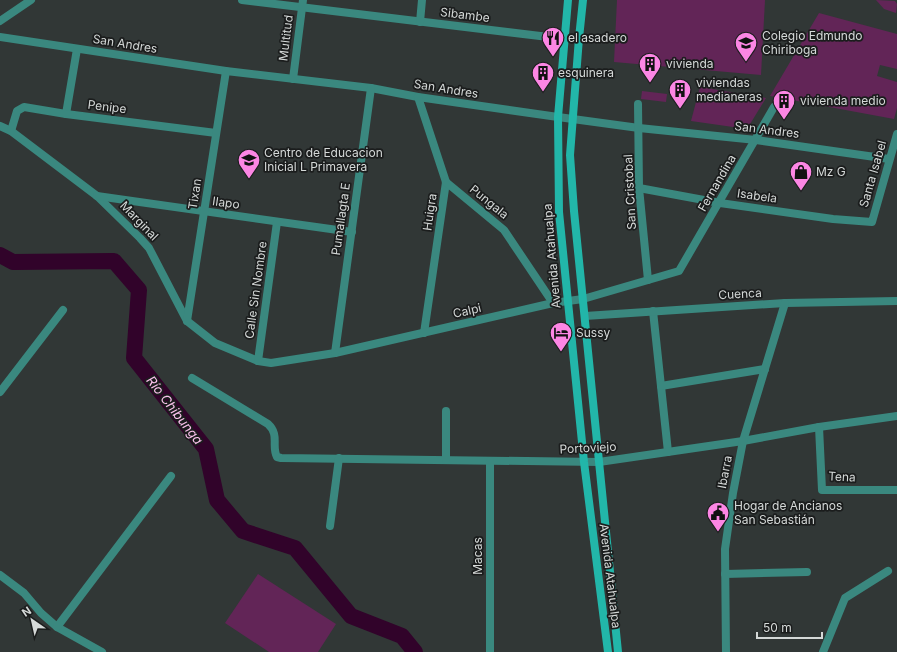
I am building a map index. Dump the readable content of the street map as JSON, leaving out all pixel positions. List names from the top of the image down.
{
  "streets": {
    "main road": ["Avenida Atahualpa"],
    "street": [
      "Sibambe",
      "Multitud",
      "San Andres",
      "Penipe",
      "Santa Isabel",
      "Fernandina",
      "San Cristobal",
      "Tixan",
      "Isabela",
      "Pungala",
      "Ilapo",
      "Huigra",
      "Pumallagta E",
      "Marginal",
      "Calle Sin Nombre",
      "Cuenca",
      "Calpi",
      "Portoviejo",
      "Ibarra",
      "Tena",
      "Macas"
    ]
  },
  "crossings": [
    ["Sibambe", "Multitud"],
    ["Sibambe", "Avenida Atahualpa"],
    ["Multitud", "San Andres"],
    ["San Andres", "Santa Isabel"],
    ["San Andres", "Fernandina"],
    ["San Andres", "San Cristobal"],
    ["San Andres", "Tixan"],
    ["San Andres", "Huigra"],
    ["San Andres", "Pumallagta E"],
    ["San Andres", "Avenida Atahualpa"],
    ["Penipe", "Tixan"],
    ["Penipe", "Marginal"],
    ["Santa Isabel", "Isabela"],
    ["Fernandina", "Isabela"],
    ["Fernandina", "Calpi"],
    ["San Cristobal", "Isabela"],
    ["San Cristobal", "Calpi"],
    ["Tixan", "Ilapo"],
    ["Tixan", "Marginal"],
    ["Pungala", "Huigra"],
    ["Pungala", "Calpi"],
    ["Ilapo", "Pumallagta E"],
    ["Ilapo", "Marginal"],
    ["Ilapo", "Calle Sin Nombre"],
    ["Huigra", "Calpi"],
    ["Pumallagta E", "Calpi"],
    ["Marginal", "Calle Sin Nombre"],
    ["Marginal", "Calpi"],
    ["Avenida Atahualpa", "Cuenca"],
    ["Avenida Atahualpa", "Calpi"],
    ["Avenida Atahualpa", "Portoviejo"],
    ["Calle Sin Nombre", "Calpi"],
    ["Cuenca", "Ibarra"],
    ["Portoviejo", "Ibarra"],
    ["Portoviejo", "Tena"],
    ["Portoviejo", "Macas"]
  ],
  "water": ["Río Chibunga"],
  "places": {
    "restaurant": ["el asadero"],
    "school or university": ["Colegio Edmundo Chiriboga", "Centro de Educacion Inicial L Primavera"],
    "building": [
      "vivienda",
      "esquinera",
      "viviendas medianeras",
      "vivienda medio"
    ],
    "shop": ["Mz G"],
    "hotel": ["Sussy"],
    "public building": ["Hogar de Ancianos San Sebastián"]
  },
  "scale_bar": "50 m",
  "north": "top left"
}
